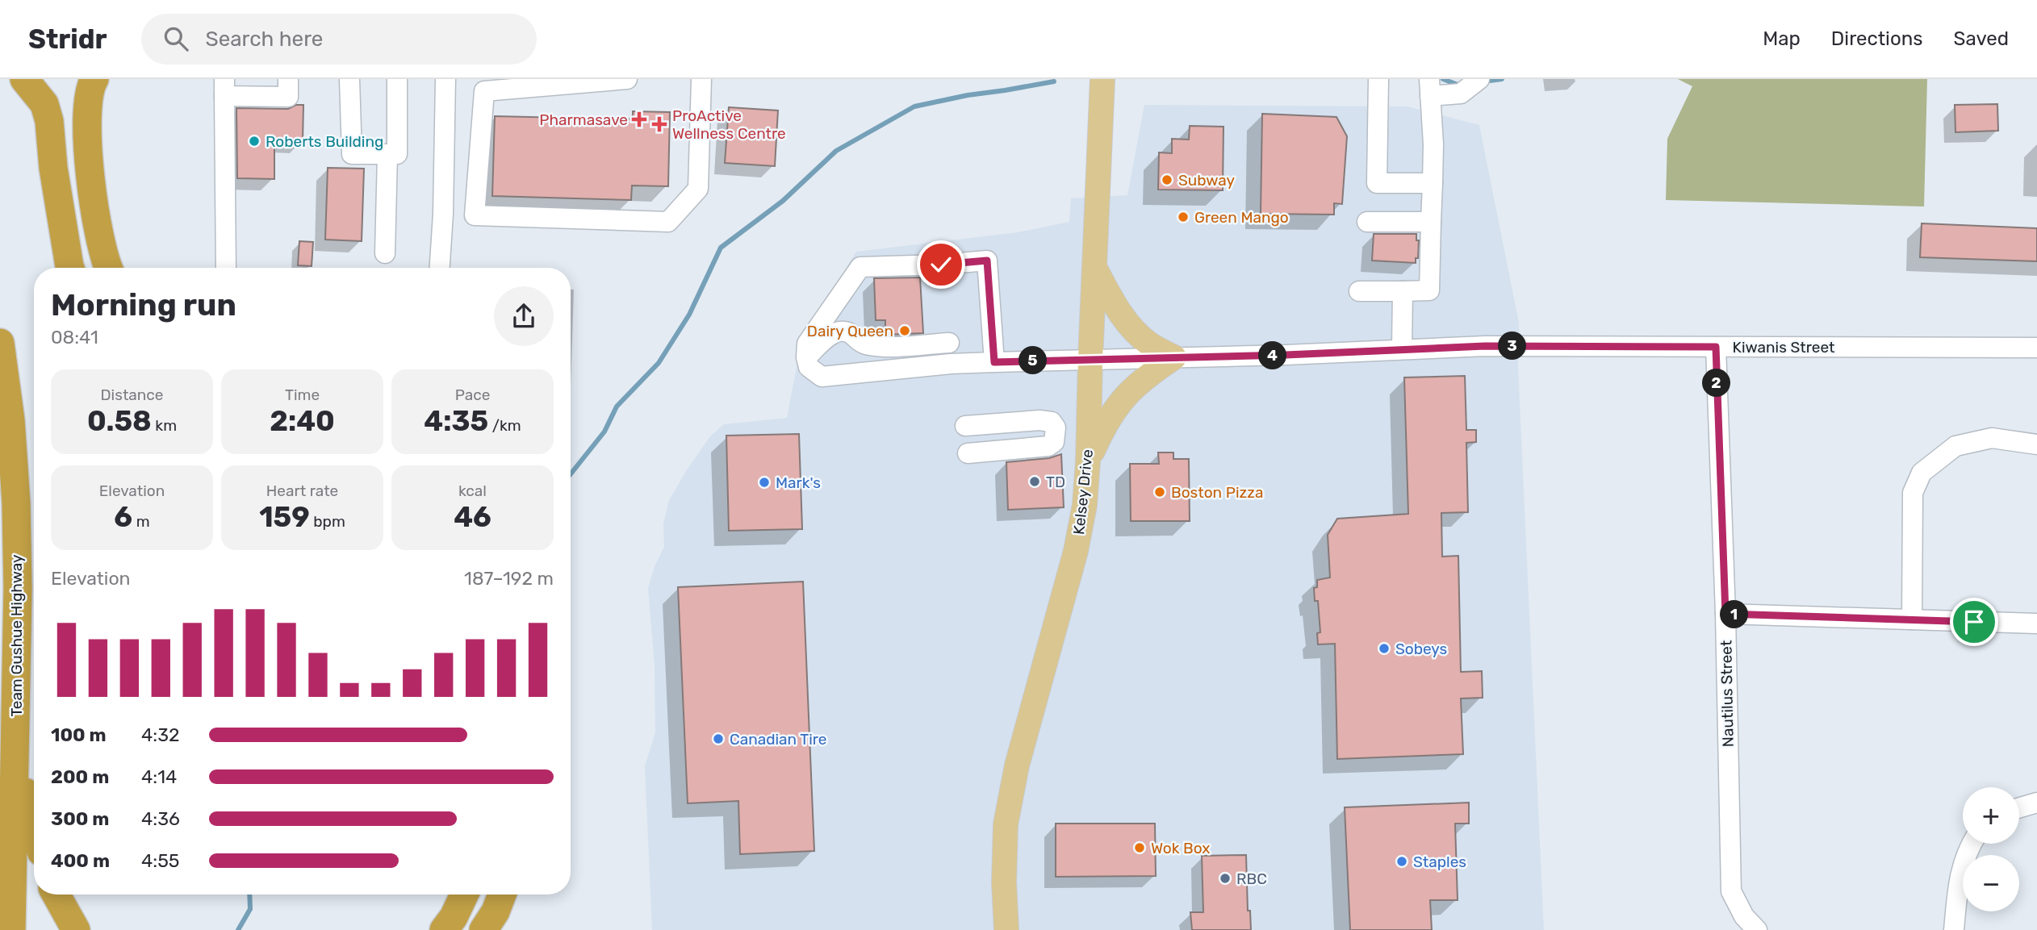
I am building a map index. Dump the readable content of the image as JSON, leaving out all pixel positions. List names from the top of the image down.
{
  "streets": {
    "highway": ["Team Gushue Highway"],
    "main road": ["Kelsey Drive"],
    "street": ["Kiwanis Street", "Nautilus Street"]
  },
  "crossings": [
    ["Kiwanis Street", "Kelsey Drive"],
    ["Kiwanis Street", "Nautilus Street"]
  ],
  "places": {
    "health": ["Pharmasave", "ProActive Wellness Centre"],
    "other": [
      "Roberts Building",
      "Subway",
      "Green Mango",
      "Dairy Queen",
      "TD",
      "Mark's",
      "Boston Pizza",
      "Sobeys",
      "Canadian Tire",
      "Wok Box",
      "Staples",
      "RBC"
    ]
  },
  "page": {
    "header": "Stridr",
    "search": "Search here",
    "nav": ["Map", "Directions", "Saved"],
    "heading": ["Morning run", "08:41"],
    "pins": [
      "3",
      "4",
      "5",
      "2",
      "1"
    ],
    "stats": [
      ["Distance", "0.58 km"],
      ["Time", "2:40"],
      ["Pace", "4:35 /km"],
      ["Elevation", "6 m"],
      ["Heart rate", "159 bpm"],
      ["kcal", "46"]
    ],
    "chart": ["Elevation", "187–192 m"],
    "list": [
      {
        "name": "100 m",
        "note": "4:32"
      },
      {
        "name": "200 m",
        "note": "4:14"
      },
      {
        "name": "300 m",
        "note": "4:36"
      },
      {
        "name": "400 m",
        "note": "4:55"
      }
    ],
    "map_buttons": ["+", "−"]
  }
}
